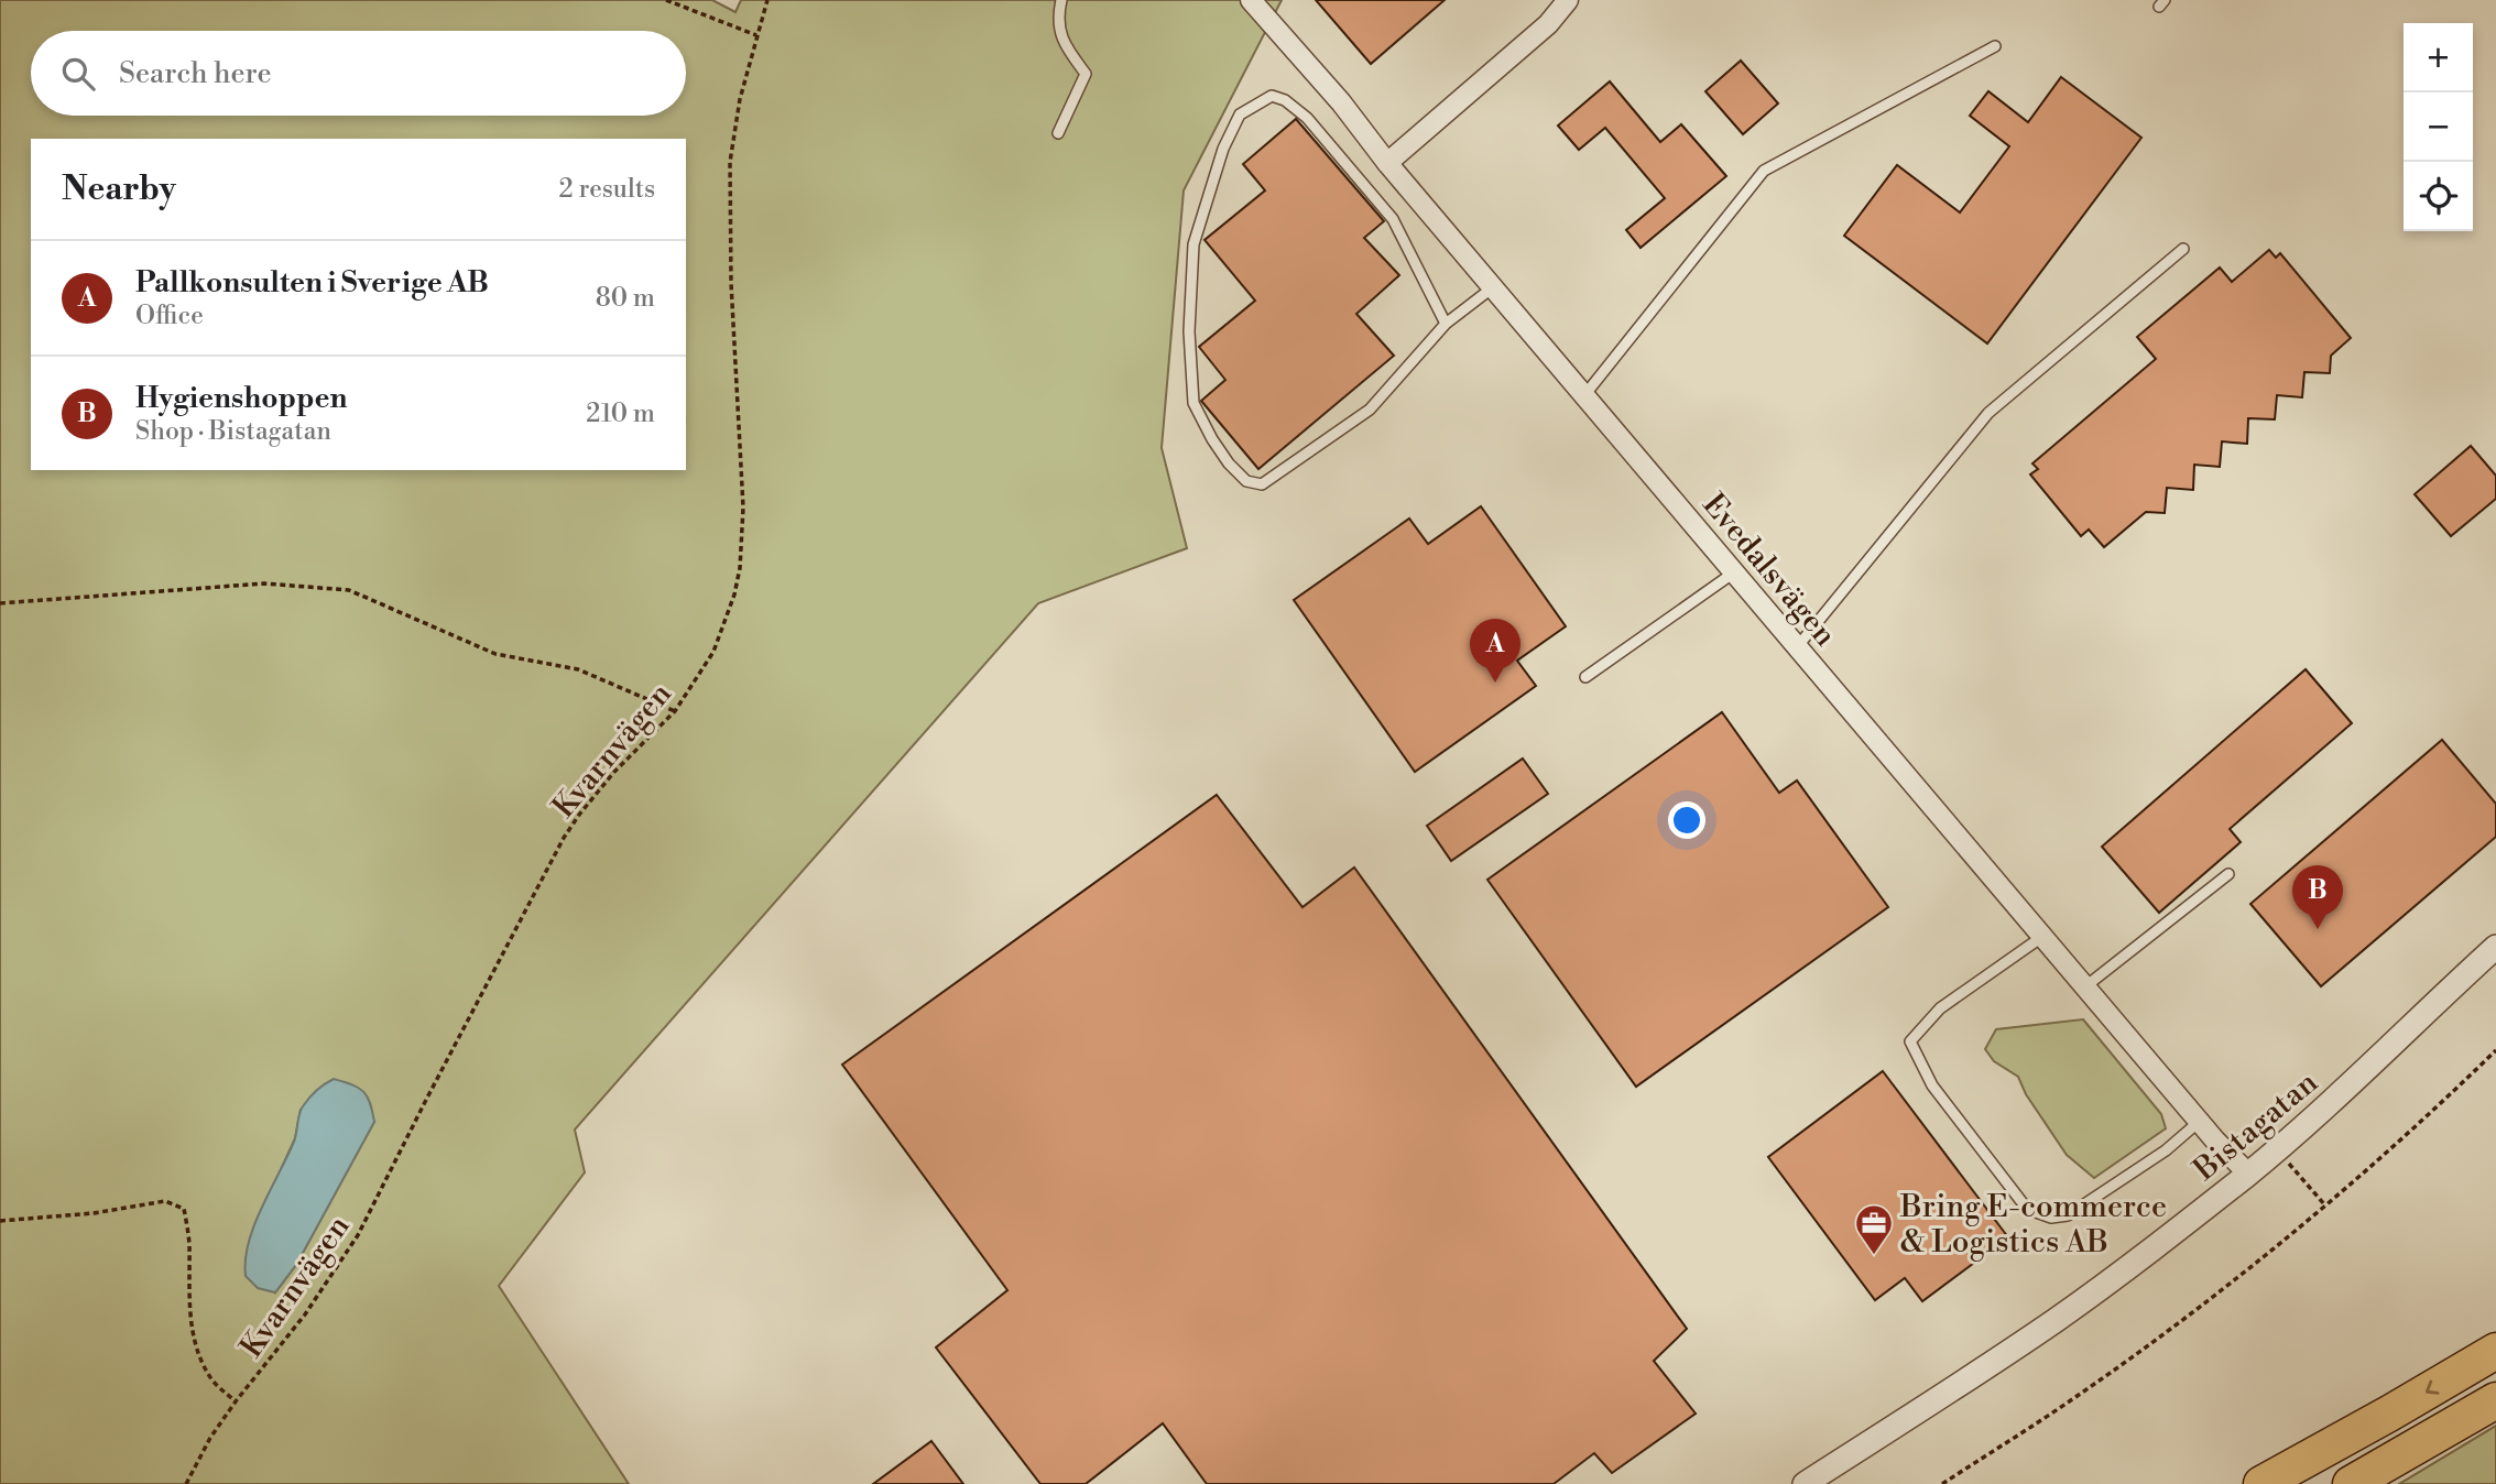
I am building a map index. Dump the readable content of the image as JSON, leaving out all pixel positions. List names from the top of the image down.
{
  "streets": {
    "street": ["Evedalsvägen", "Bistagatan"],
    "path": ["Kvarnvägen"]
  },
  "crossings": [
    ["Evedalsvägen", "Bistagatan"]
  ],
  "places": {
    "office": ["Bring E-commerce & Logistics AB"]
  },
  "page": {
    "map_buttons": ["+", "−"],
    "search": "Search here",
    "heading": ["Nearby", "2 results"],
    "list": [
      {
        "mark": "A",
        "name": "Pallkonsulten i Sverige AB",
        "note": "Office",
        "value": "80 m"
      },
      {
        "mark": "B",
        "name": "Hygienshoppen",
        "note": "Shop · Bistagatan",
        "value": "210 m"
      }
    ],
    "pins": ["A", "B"]
  }
}
